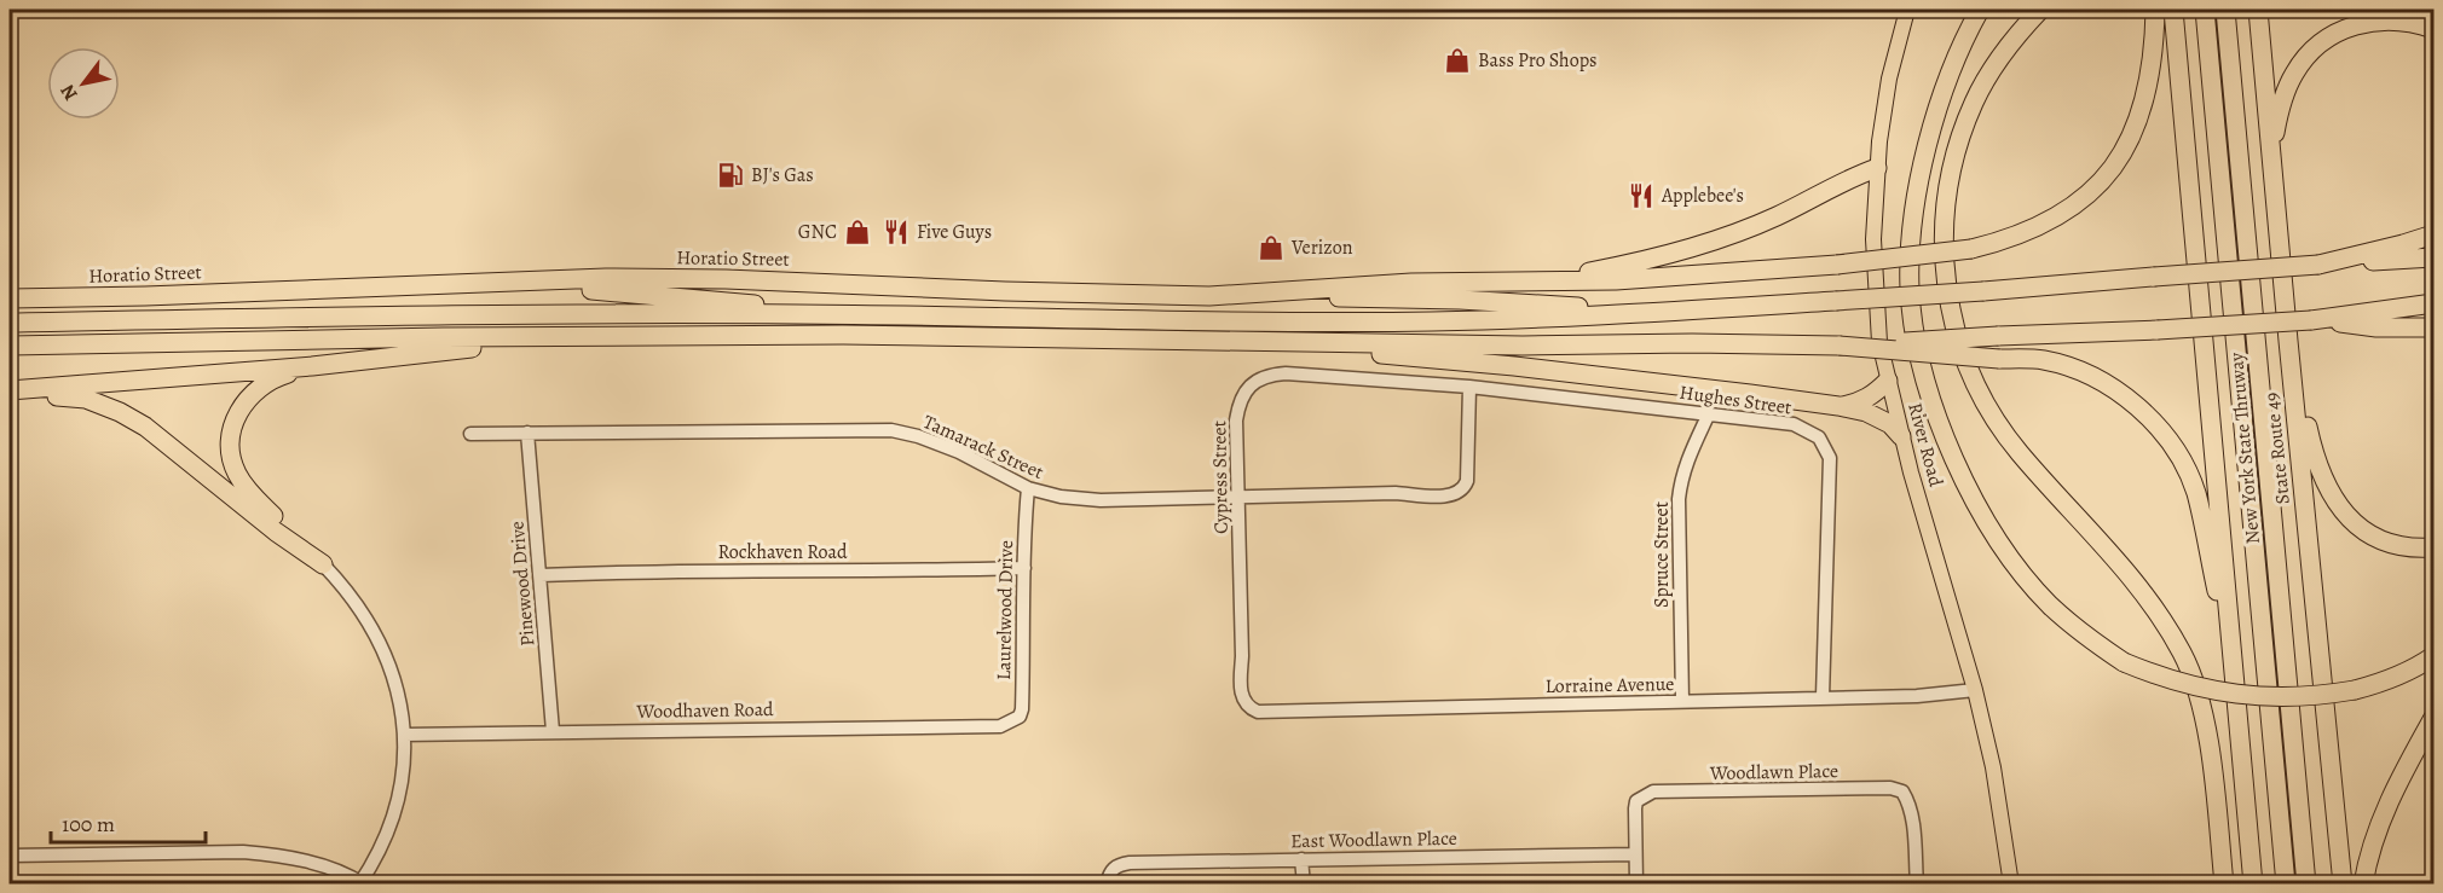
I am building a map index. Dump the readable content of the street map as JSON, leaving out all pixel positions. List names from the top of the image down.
{
  "streets": {
    "highway": ["Horatio Street", "New York State Thruway", "State Route 49"],
    "main road": ["River Road"],
    "street": [
      "Hughes Street",
      "Tamarack Street",
      "Cypress Street",
      "Rockhaven Road",
      "Spruce Street",
      "Pinewood Drive",
      "Laurelwood Drive",
      "Lorraine Avenue",
      "Woodhaven Road",
      "Woodlawn Place",
      "East Woodlawn Place"
    ]
  },
  "crossings": [
    ["Hughes Street", "Tamarack Street"],
    ["Hughes Street", "Cypress Street"],
    ["Hughes Street", "Spruce Street"],
    ["Hughes Street", "Lorraine Avenue"],
    ["River Road", "Lorraine Avenue"],
    ["Tamarack Street", "Cypress Street"],
    ["Tamarack Street", "Pinewood Drive"],
    ["Tamarack Street", "Laurelwood Drive"],
    ["Cypress Street", "Lorraine Avenue"],
    ["Rockhaven Road", "Pinewood Drive"],
    ["Rockhaven Road", "Laurelwood Drive"],
    ["Spruce Street", "Lorraine Avenue"],
    ["Pinewood Drive", "Woodhaven Road"],
    ["Laurelwood Drive", "Woodhaven Road"],
    ["Woodlawn Place", "East Woodlawn Place"]
  ],
  "places": {
    "shop": ["Bass Pro Shops", "GNC", "Verizon"],
    "fuel station": ["BJ's Gas"],
    "restaurant": ["Applebee's", "Five Guys"]
  },
  "scale_bar": "100 m",
  "north": "bottom left"
}
